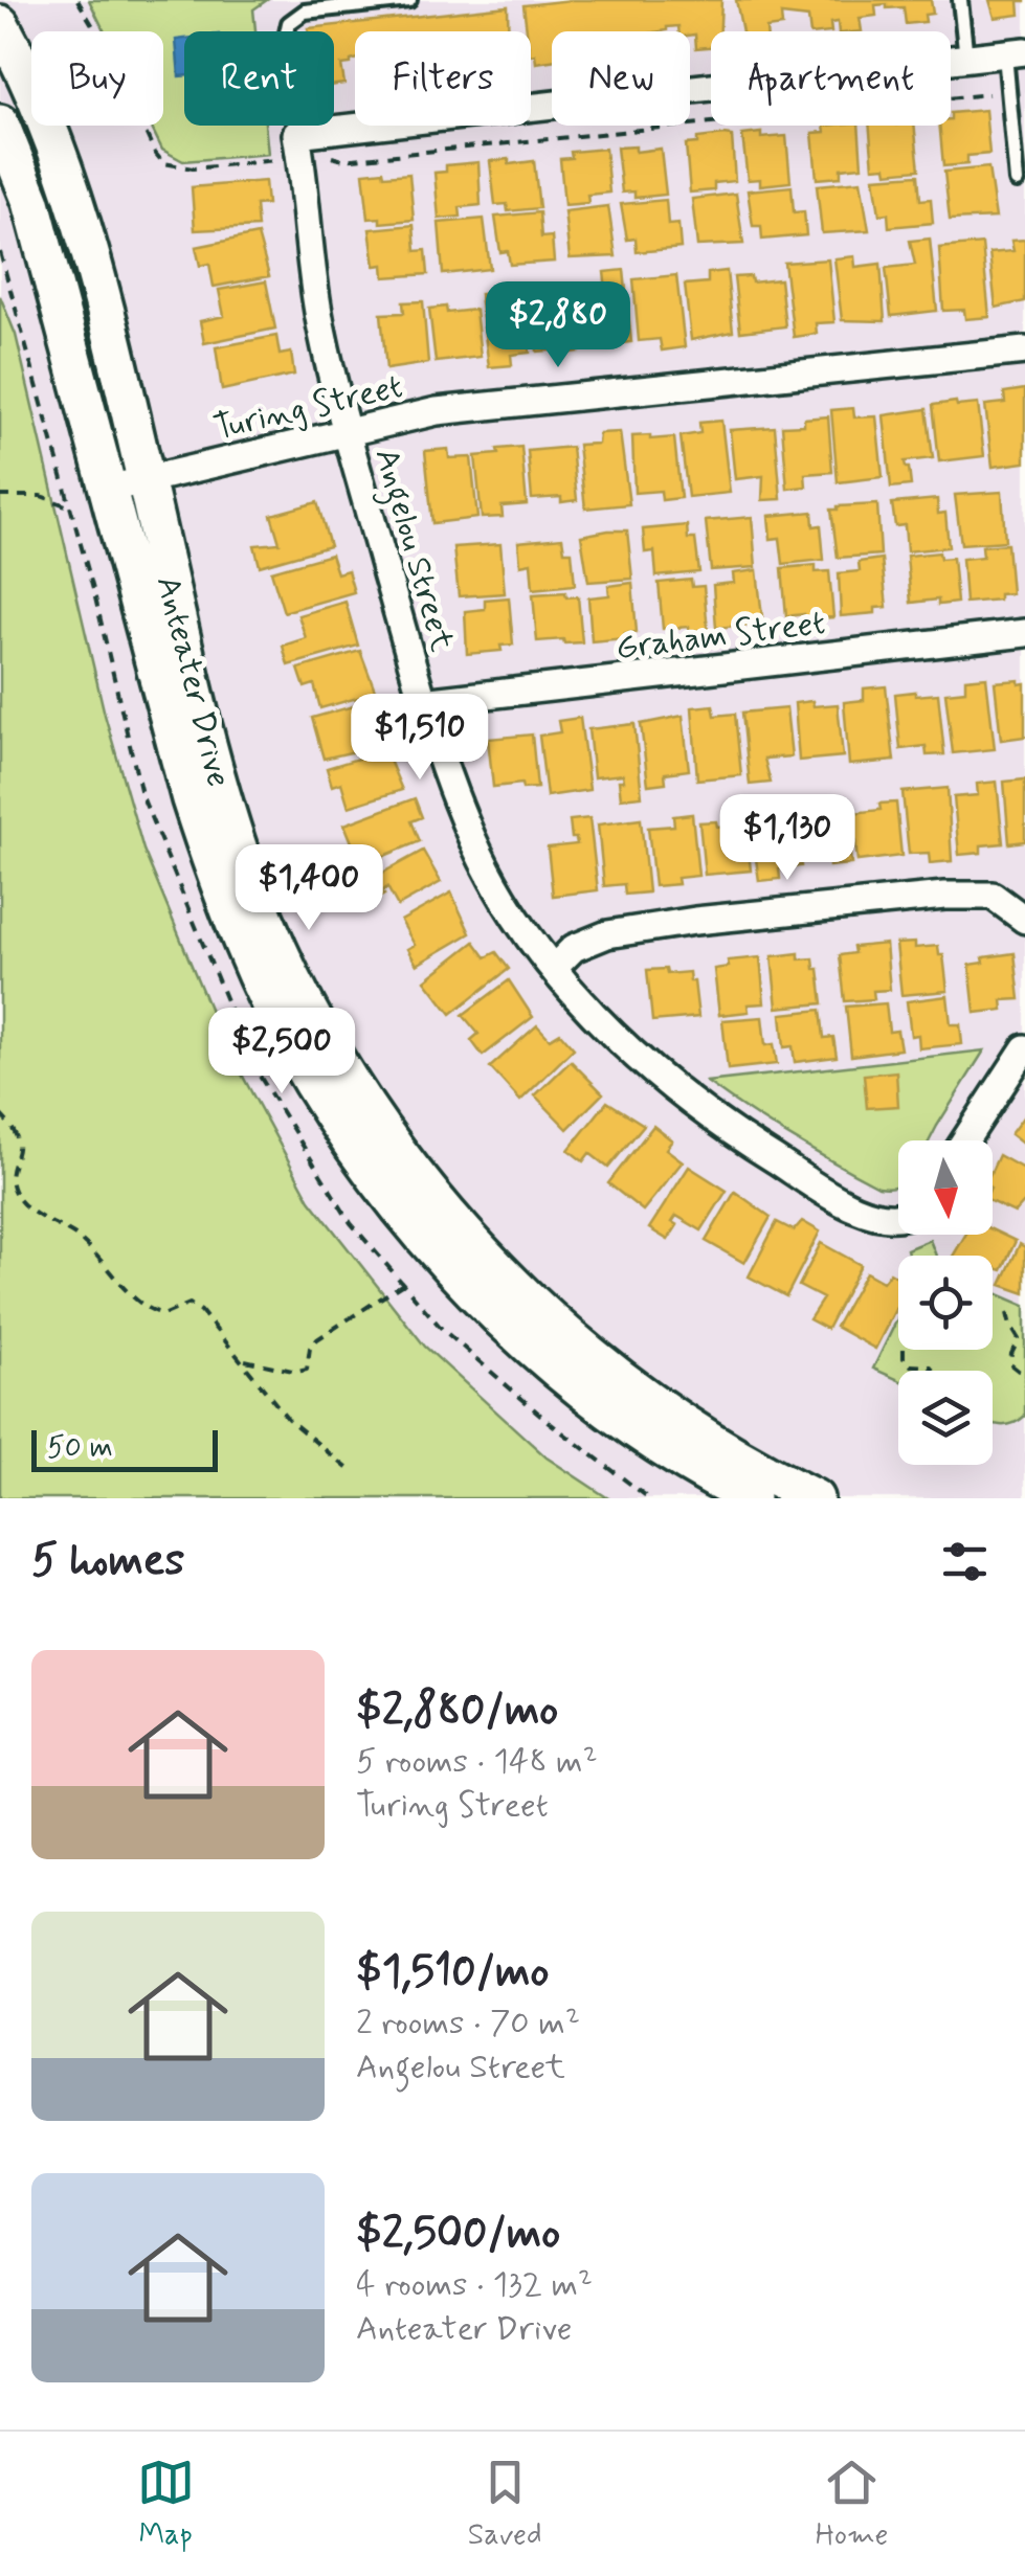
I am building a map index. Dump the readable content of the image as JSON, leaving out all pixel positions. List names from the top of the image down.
{
  "streets": {
    "main road": ["Anteater Drive"],
    "street": ["Turing Street", "Angelou Street", "Graham Street"]
  },
  "crossings": [
    ["Turing Street", "Angelou Street"],
    ["Turing Street", "Anteater Drive"],
    ["Angelou Street", "Graham Street"]
  ],
  "scale_bar": "50 m",
  "north": "bottom",
  "page": {
    "chip": [
      "Buy",
      "Rent",
      "Filters",
      "New",
      "Apartment"
    ],
    "price": [
      "$2,880",
      "$1,510",
      "$1,130",
      "$1,400",
      "$2,500"
    ],
    "scale": "50 m",
    "heading": "5 homes",
    "list": [
      {
        "name": "$2,880/mo",
        "note": "5 rooms · 148 m² · Turing Street"
      },
      {
        "name": "$1,510/mo",
        "note": "2 rooms · 70 m² · Angelou Street"
      },
      {
        "name": "$2,500/mo",
        "note": "4 rooms · 132 m² · Anteater Drive"
      }
    ],
    "tabs": ["Map", "Saved", "Home"]
  }
}
